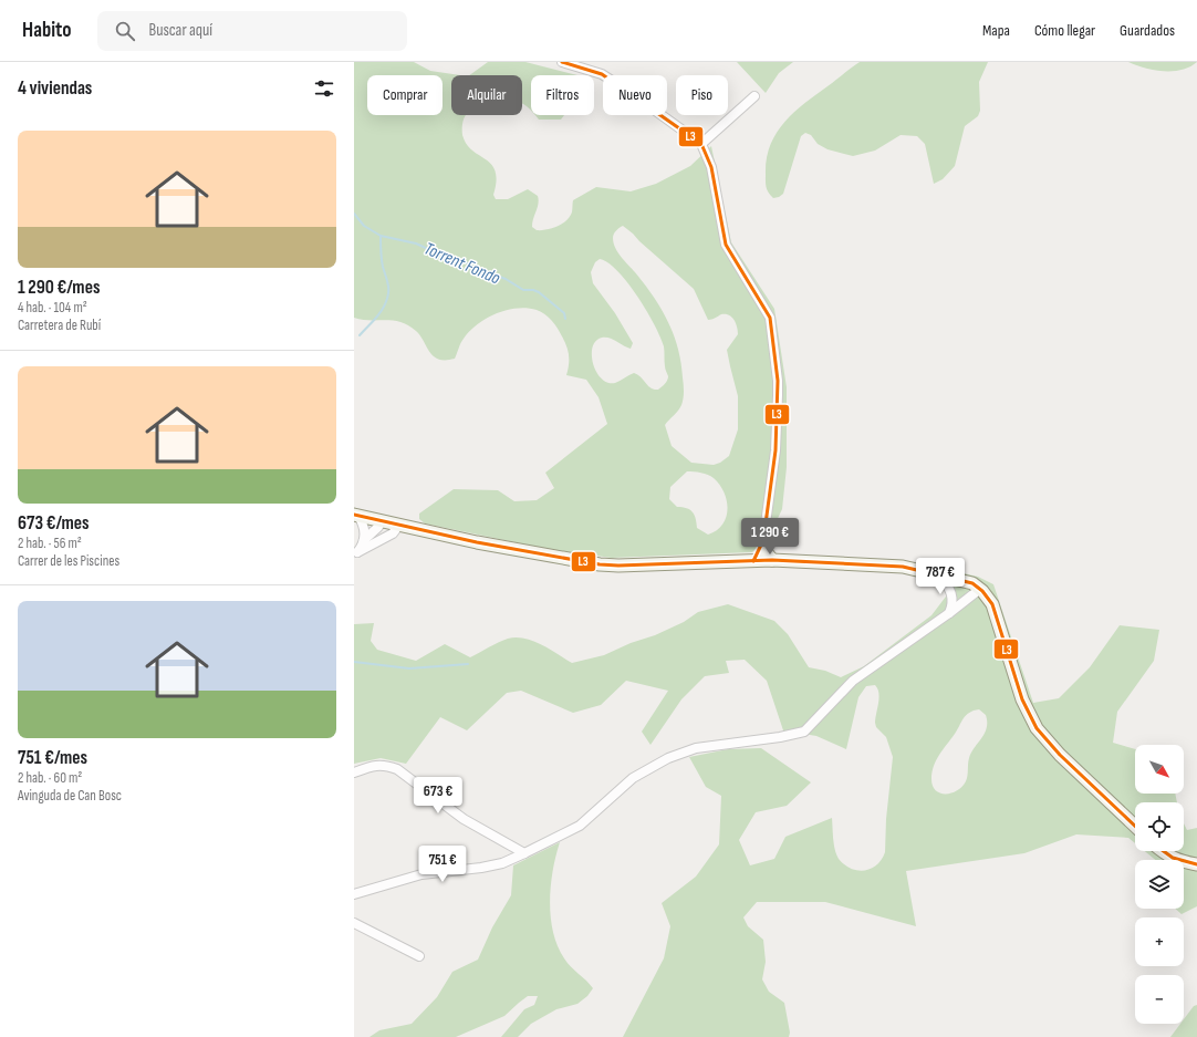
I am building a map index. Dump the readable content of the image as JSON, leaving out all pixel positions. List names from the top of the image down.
{
  "water": ["Torrent Fondo"],
  "lines": ["transit line L3"],
  "north": "bottom right",
  "page": {
    "header": "Habito",
    "search": "Buscar aquí",
    "nav": ["Mapa", "Cómo llegar", "Guardados"],
    "heading": "4 viviendas",
    "chip": [
      "Comprar",
      "Alquilar",
      "Filtros",
      "Nuevo",
      "Piso"
    ],
    "list": [
      {
        "name": "1 290 €/mes",
        "note": "4 hab. · 104 m² · Carretera de Rubí"
      },
      {
        "name": "673 €/mes",
        "note": "2 hab. · 56 m² · Carrer de les Piscines"
      },
      {
        "name": "751 €/mes",
        "note": "2 hab. · 60 m² · Avinguda de Can Bosc"
      }
    ],
    "price": [
      "1 290 €",
      "787 €",
      "673 €",
      "751 €"
    ],
    "map_buttons": ["+", "−"]
  }
}
